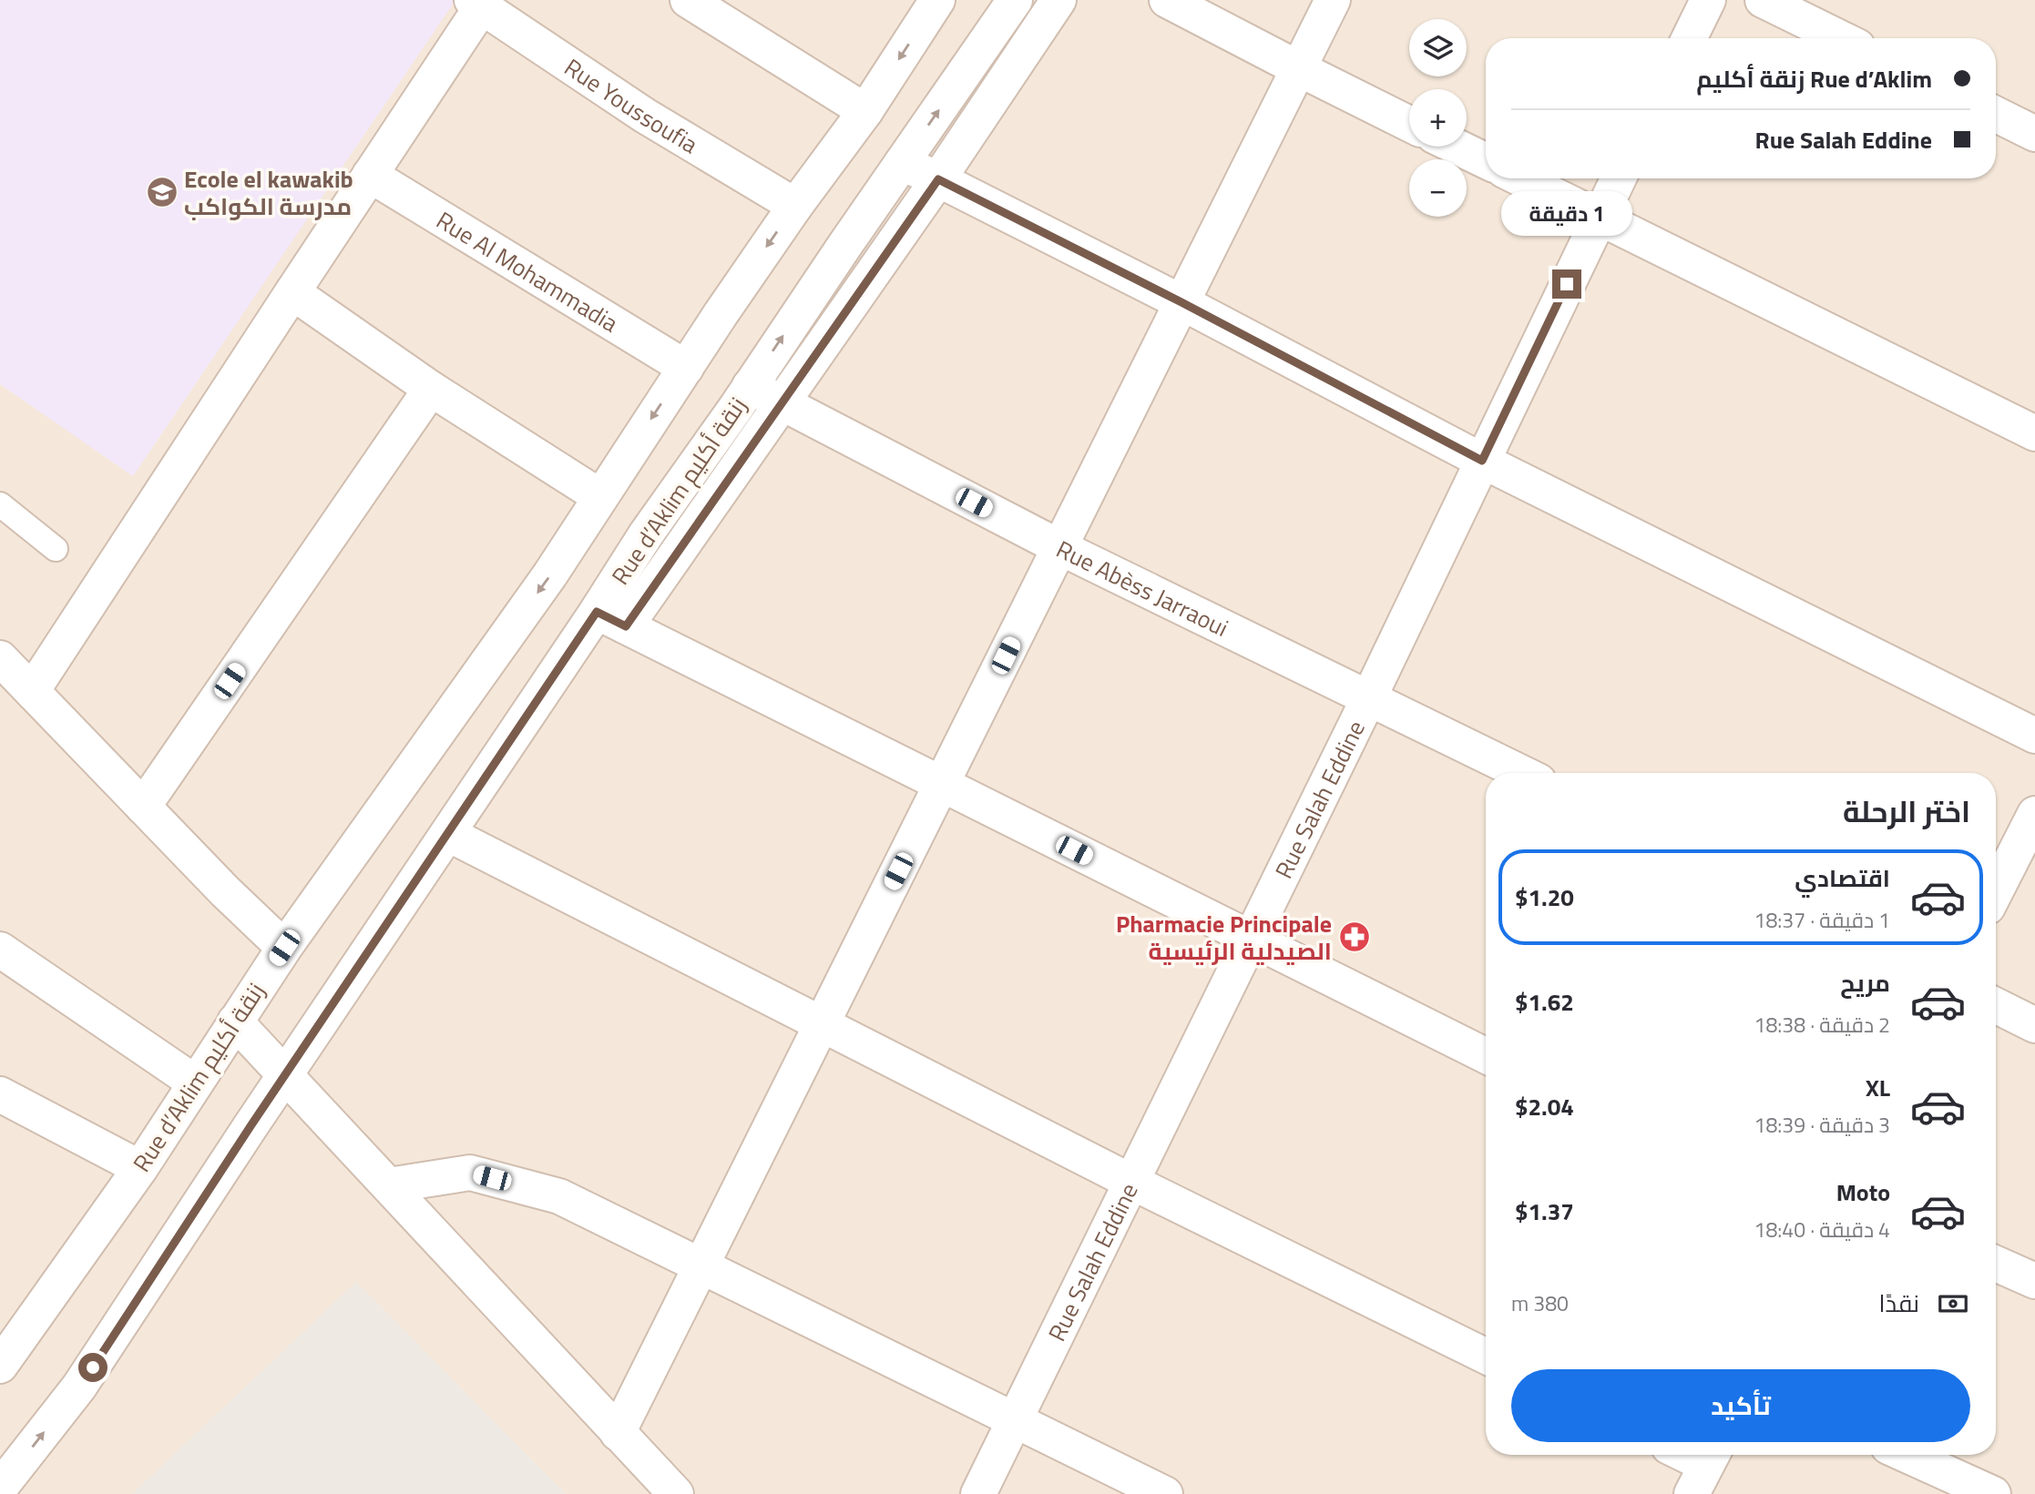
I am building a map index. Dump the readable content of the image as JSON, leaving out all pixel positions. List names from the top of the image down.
{
  "streets": {
    "street": [
      "Rue Youssoufia",
      "Rue Al Mohammadia",
      "Rue d’Aklim زنقة أكليم",
      "Rue Abèss Jarraoui",
      "Rue Salah Eddine"
    ]
  },
  "crossings": [
    ["Rue Youssoufia", "Rue d’Aklim زنقة أكليم"],
    ["Rue Al Mohammadia", "Rue d’Aklim زنقة أكليم"],
    ["Rue d’Aklim زنقة أكليم", "Rue Abèss Jarraoui"],
    ["Rue Abèss Jarraoui", "Rue Salah Eddine"]
  ],
  "places": {
    "school or university": ["Ecole el kawakib مدرسة الكواكب"],
    "pharmacy": ["Pharmacie Principale الصيدلية الرئيسية"]
  },
  "page": {
    "map_buttons": ["+", "−"],
    "banner": ["Rue d’Aklim زنقة أكليم", "Rue Salah Eddine"],
    "bubble": "1 دقيقة",
    "heading": "اختر الرحلة",
    "list": [
      {
        "name": "اقتصادي",
        "note": "1 دقيقة · 18:37",
        "value": "$1.20"
      },
      {
        "name": "مريح",
        "note": "2 دقيقة · 18:38",
        "value": "$1.62"
      },
      {
        "name": "XL",
        "note": "3 دقيقة · 18:39",
        "value": "$2.04"
      },
      {
        "name": "Moto",
        "note": "4 دقيقة · 18:40",
        "value": "$1.37"
      }
    ],
    "pay": ["نقدًا", "380 m"],
    "buttons": "تأكيد"
  }
}
